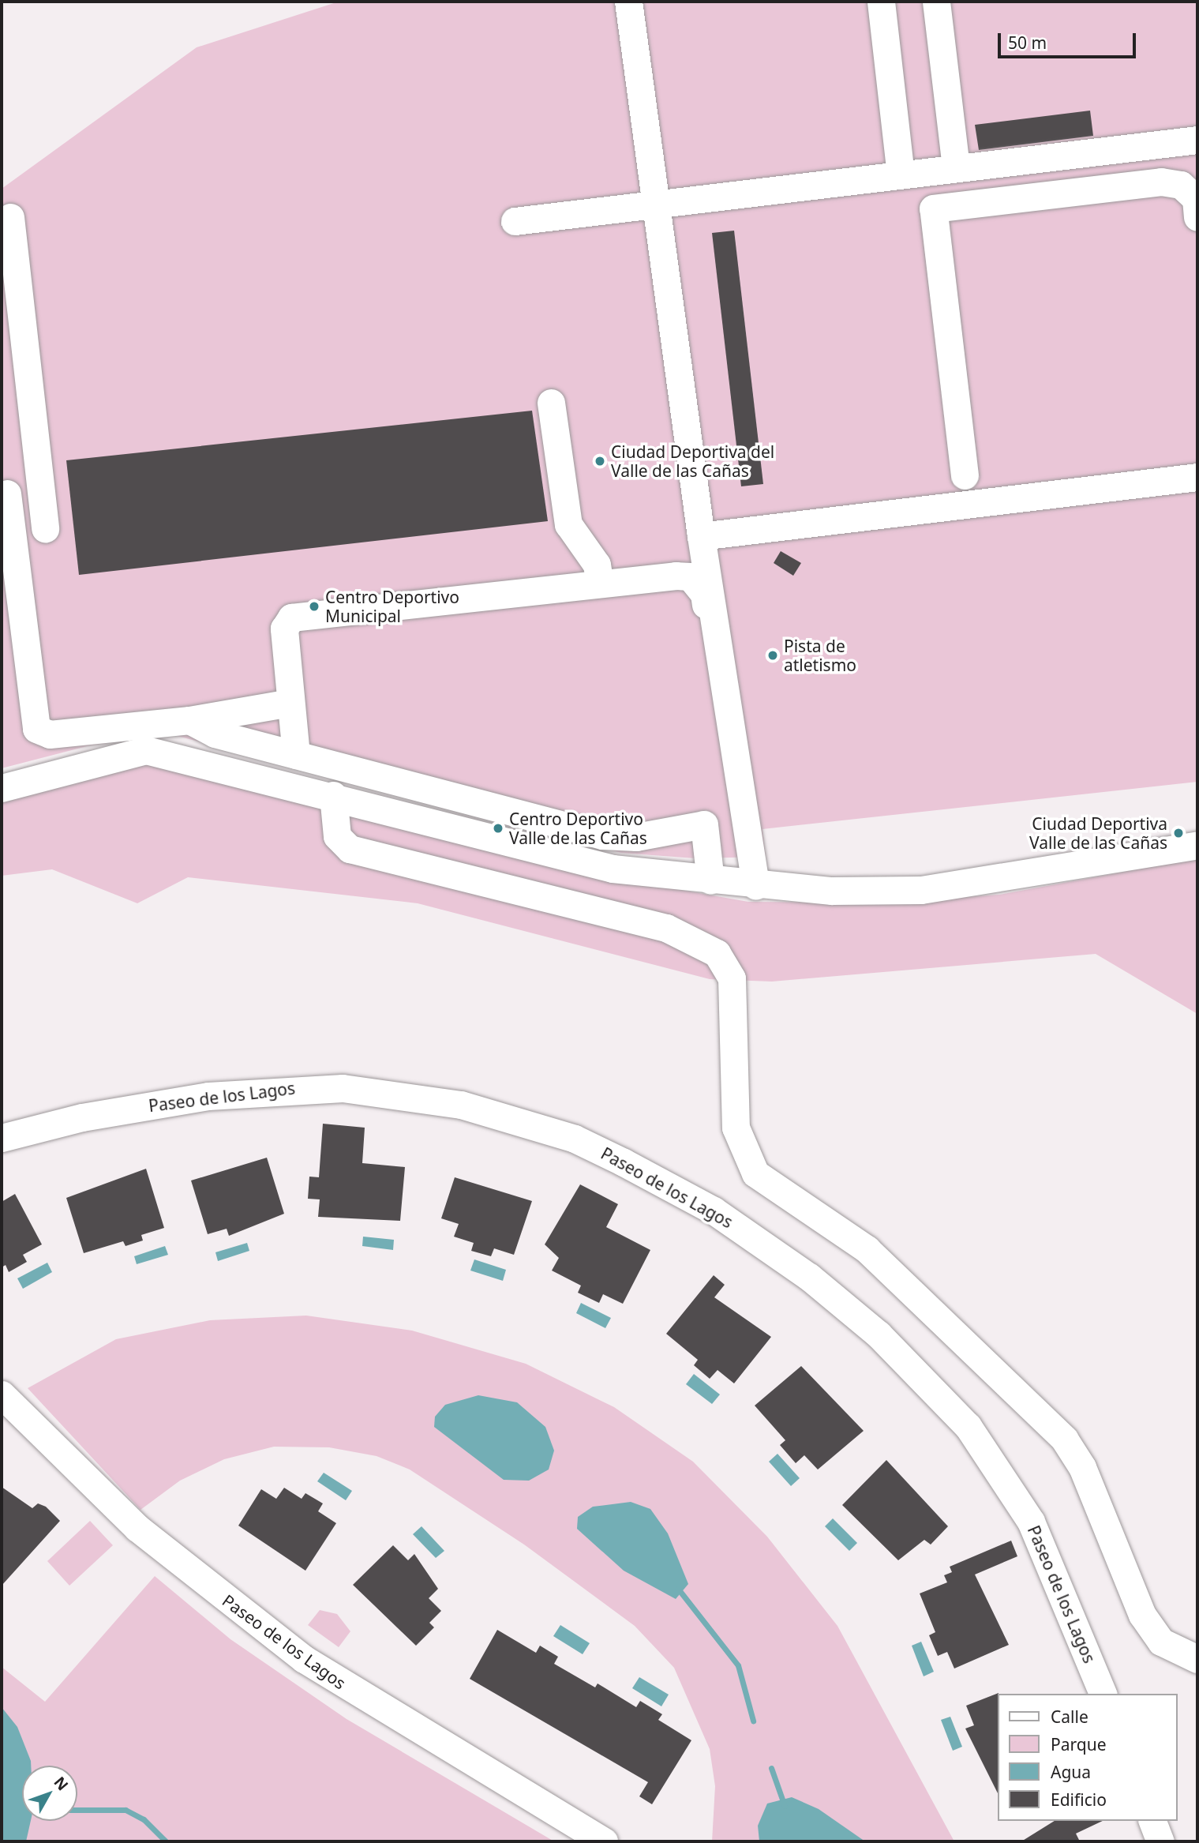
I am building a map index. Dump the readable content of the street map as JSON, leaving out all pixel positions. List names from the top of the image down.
{
  "streets": {
    "street": ["Paseo de los Lagos"]
  },
  "places": [
    "Ciudad Deportiva del Valle de las Cañas",
    "Centro Deportivo Municipal",
    "Pista de atletismo",
    "Centro Deportivo Valle de las Cañas",
    "Ciudad Deportiva Valle de las Cañas"
  ],
  "legend": [
    "Calle",
    "Parque",
    "Agua",
    "Edificio"
  ],
  "scale_bar": "50 m",
  "north": "top right"
}
